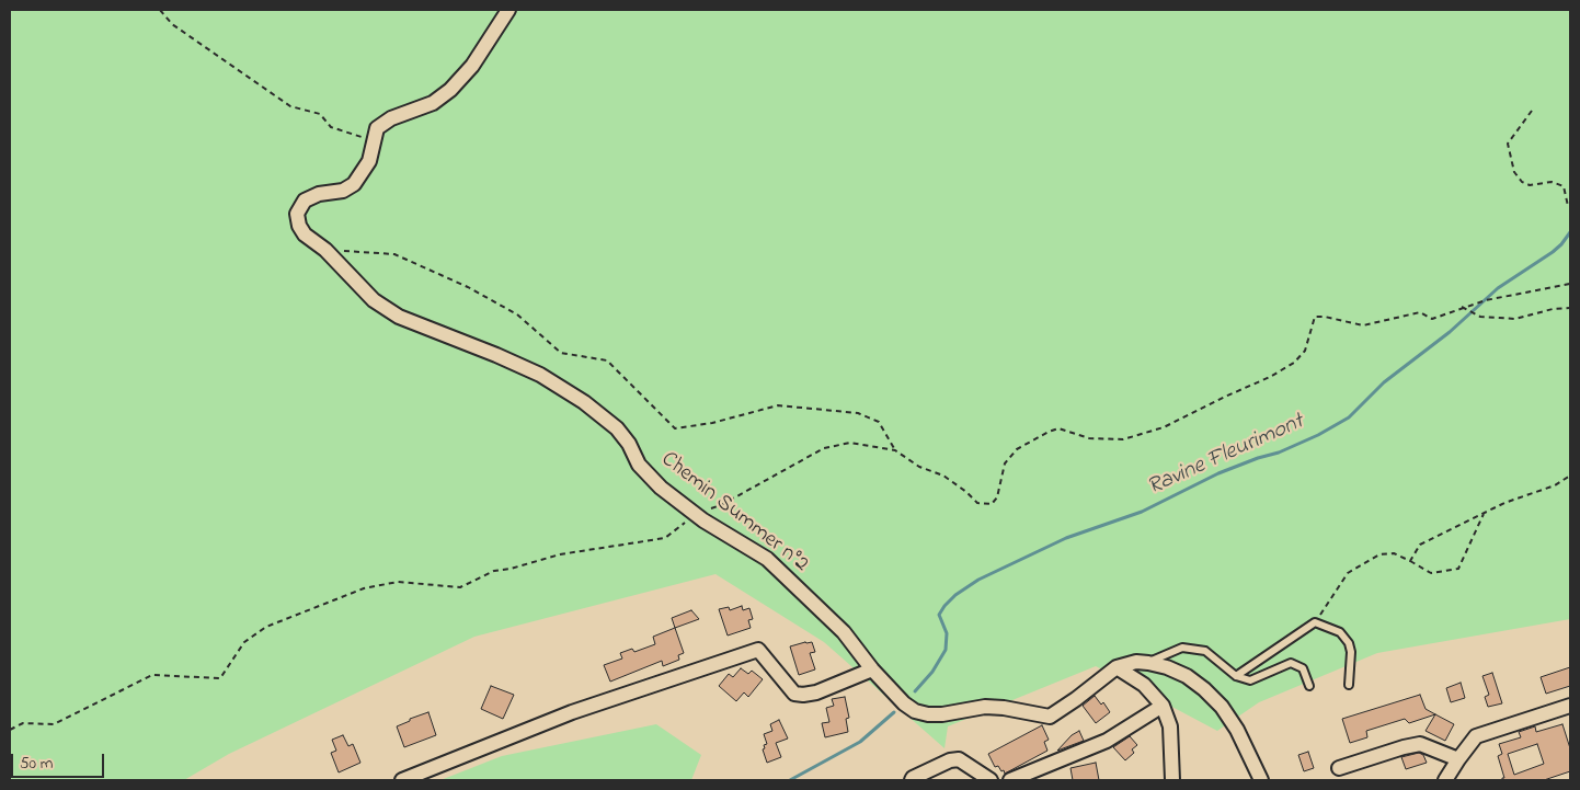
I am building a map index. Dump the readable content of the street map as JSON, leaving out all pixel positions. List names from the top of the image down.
{
  "streets": {
    "street": ["Chemin Summer n°2"]
  },
  "water": ["Ravine Fleurimont"],
  "scale_bar": "50 m"
}
